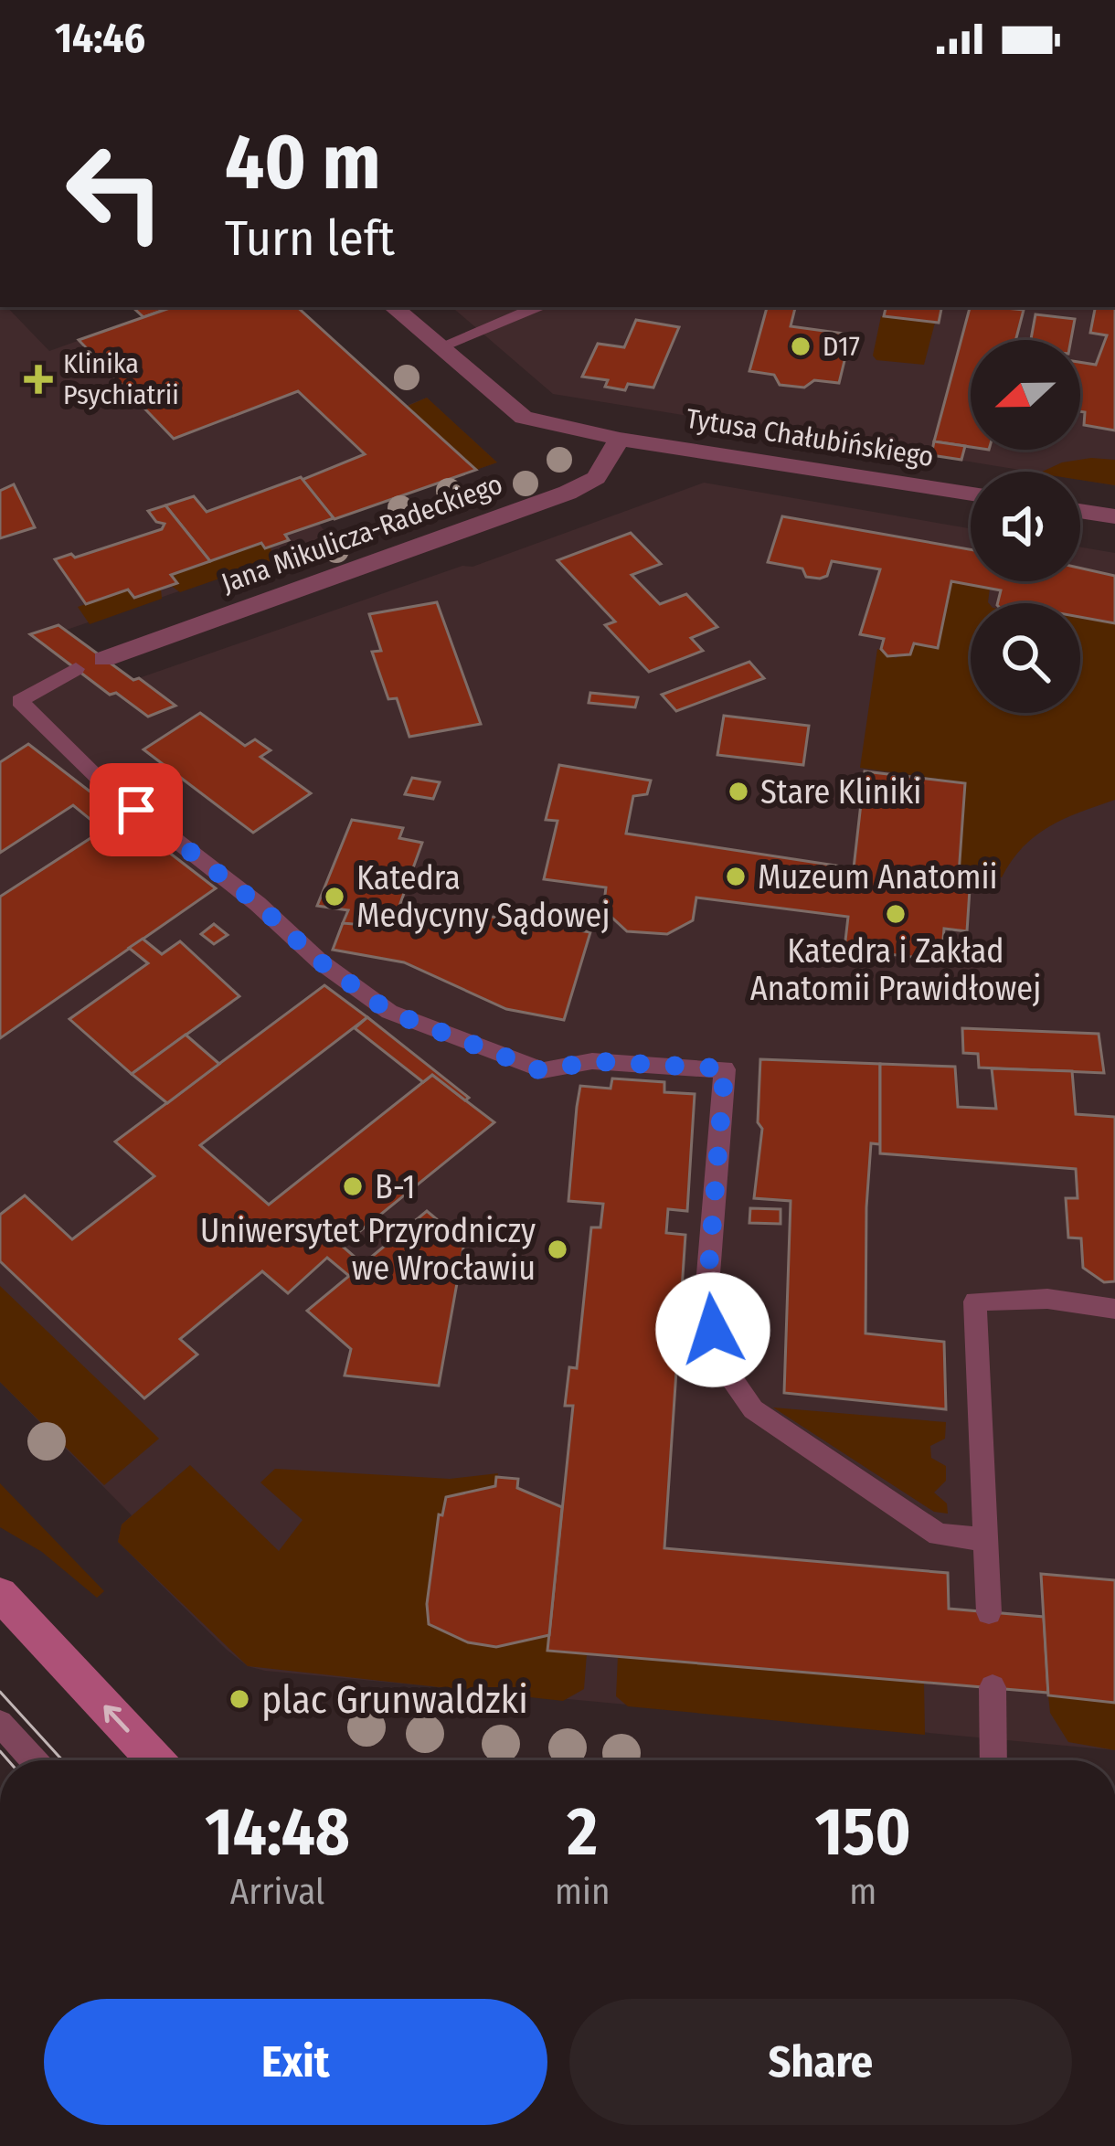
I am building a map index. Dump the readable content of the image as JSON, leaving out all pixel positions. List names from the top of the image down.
{
  "streets": {
    "street": ["Tytusa Chałubińskiego", "Jana Mikulicza-Radeckiego"]
  },
  "crossings": [
    ["Tytusa Chałubińskiego", "Jana Mikulicza-Radeckiego"]
  ],
  "places": {
    "other": [
      "D17",
      "Stare Kliniki",
      "Muzeum Anatomii",
      "Katedra Medycyny Sądowej",
      "Katedra i Zakład Anatomii Prawidłowej",
      "B-1",
      "Uniwersytet Przyrodniczy we Wrocławiu",
      "plac Grunwaldzki"
    ],
    "health": ["Klinika Psychiatrii"]
  },
  "north": "left",
  "page": {
    "status": "14:46",
    "turn": ["40 m", "Turn left"],
    "eta": [
      "14:48",
      "Arrival",
      "2",
      "min",
      "150",
      "m"
    ],
    "buttons": ["Exit", "Share"]
  }
}
